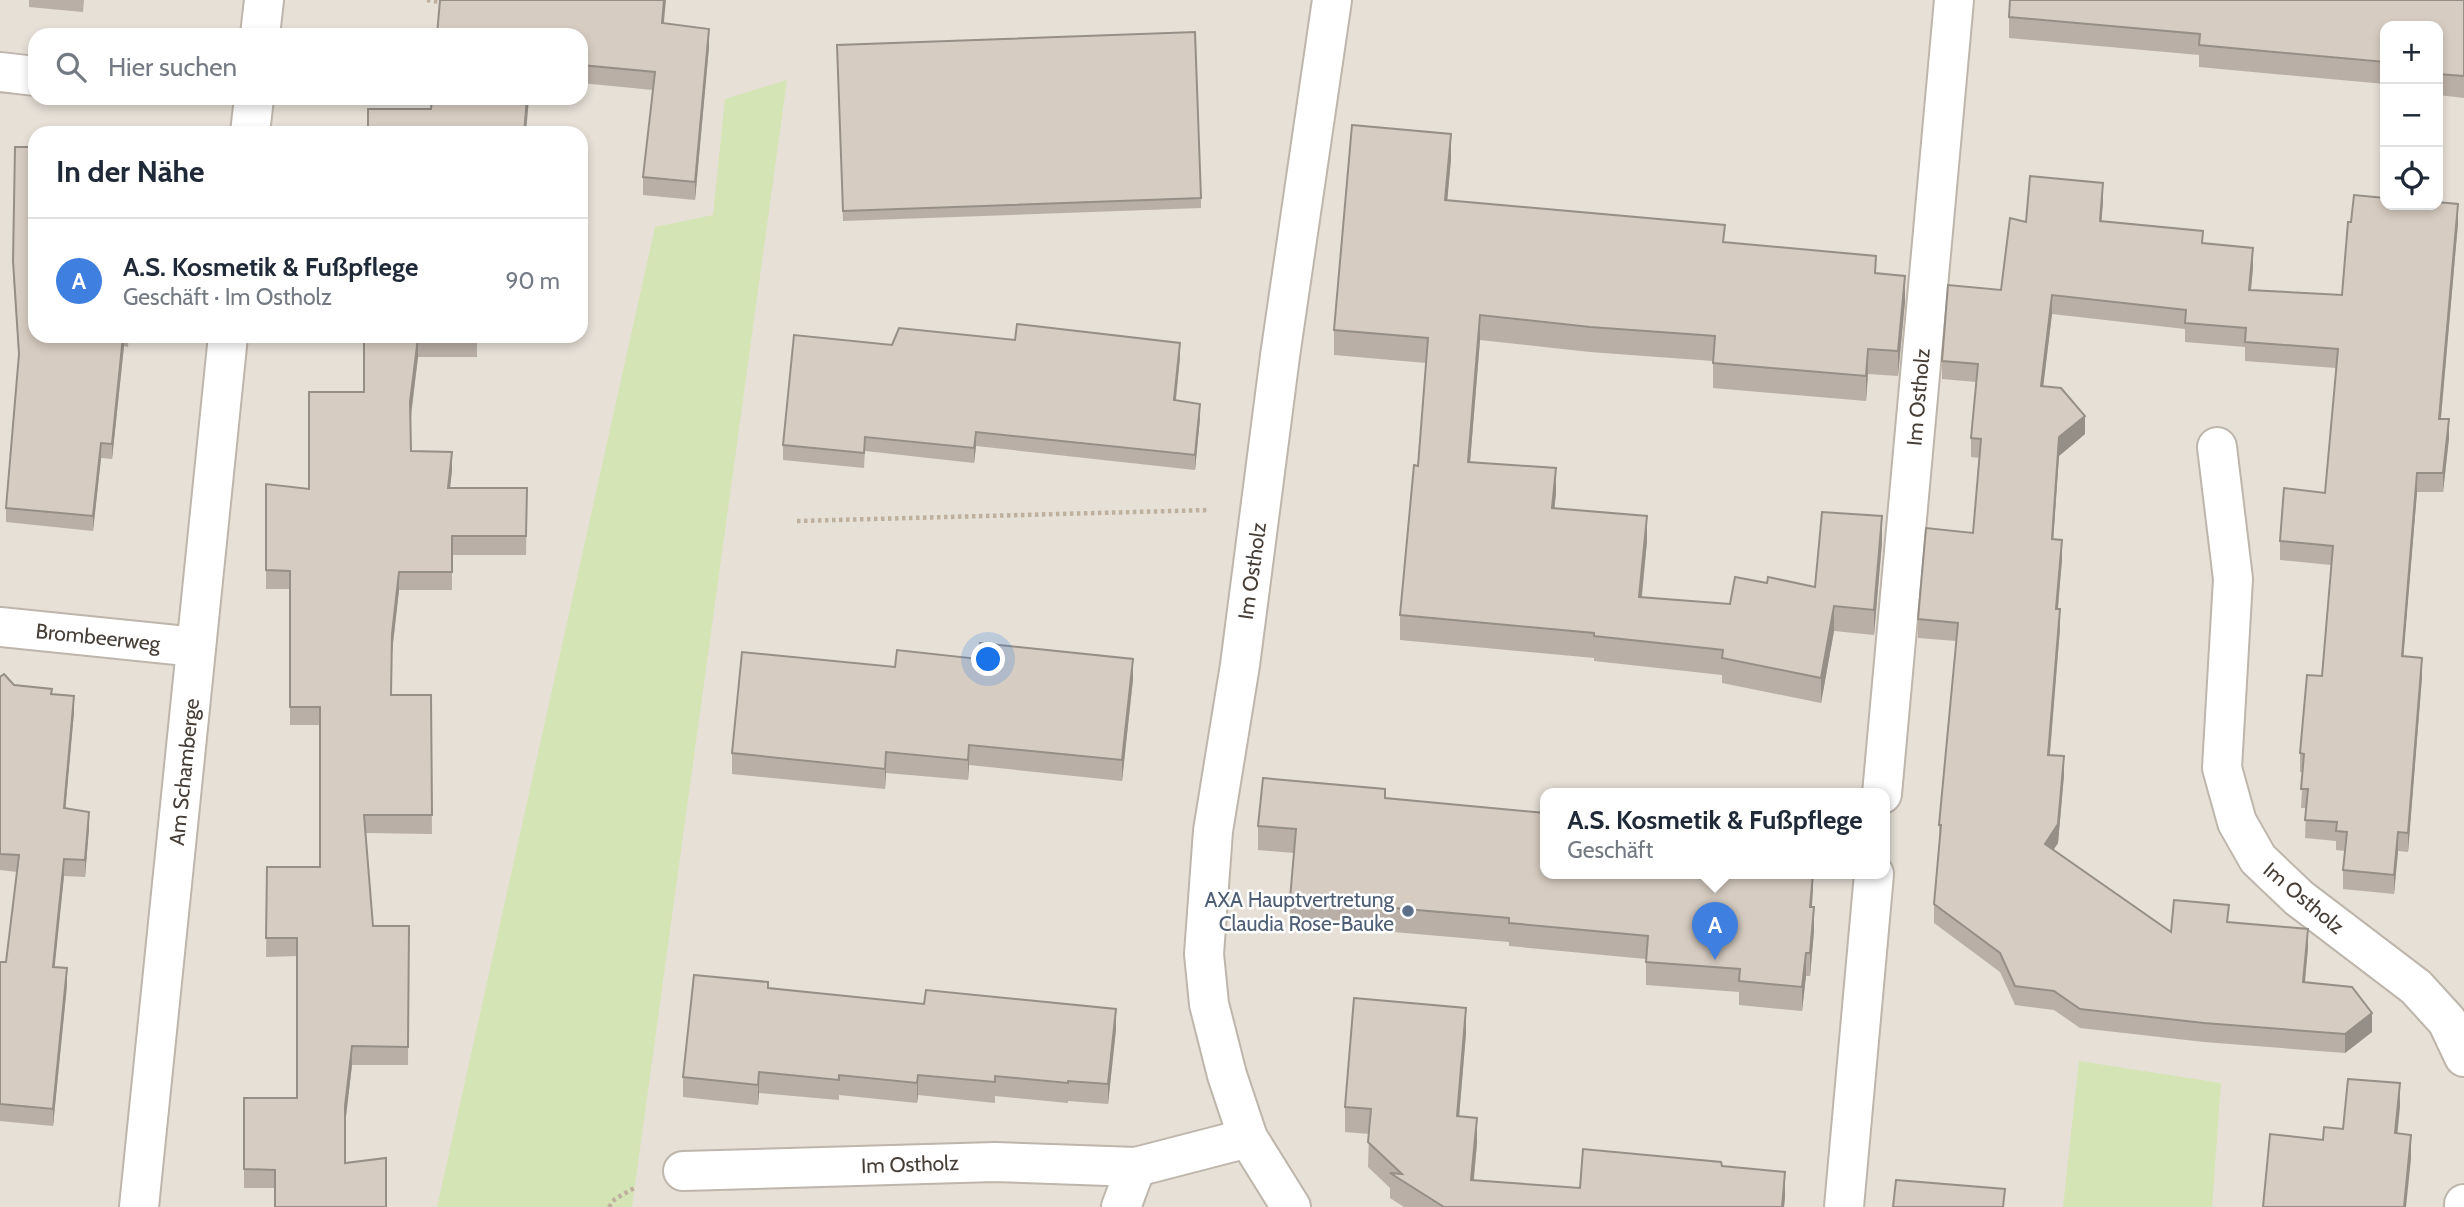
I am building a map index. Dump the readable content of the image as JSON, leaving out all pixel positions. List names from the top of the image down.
{
  "streets": {
    "street": ["Im Ostholz", "Brombeerweg", "Am Schamberge"]
  },
  "crossings": [
    ["Brombeerweg", "Am Schamberge"]
  ],
  "places": ["AXA Hauptvertretung Claudia Rose-Bauke"],
  "page": {
    "map_buttons": ["+", "−"],
    "search": "Hier suchen",
    "heading": "In der Nähe",
    "list": [
      {
        "mark": "A",
        "name": "A.S. Kosmetik & Fußpflege",
        "note": "Geschäft · Im Ostholz",
        "value": "90 m"
      }
    ],
    "popup": ["A.S. Kosmetik & Fußpflege", "Geschäft"],
    "pins": "A"
  }
}
